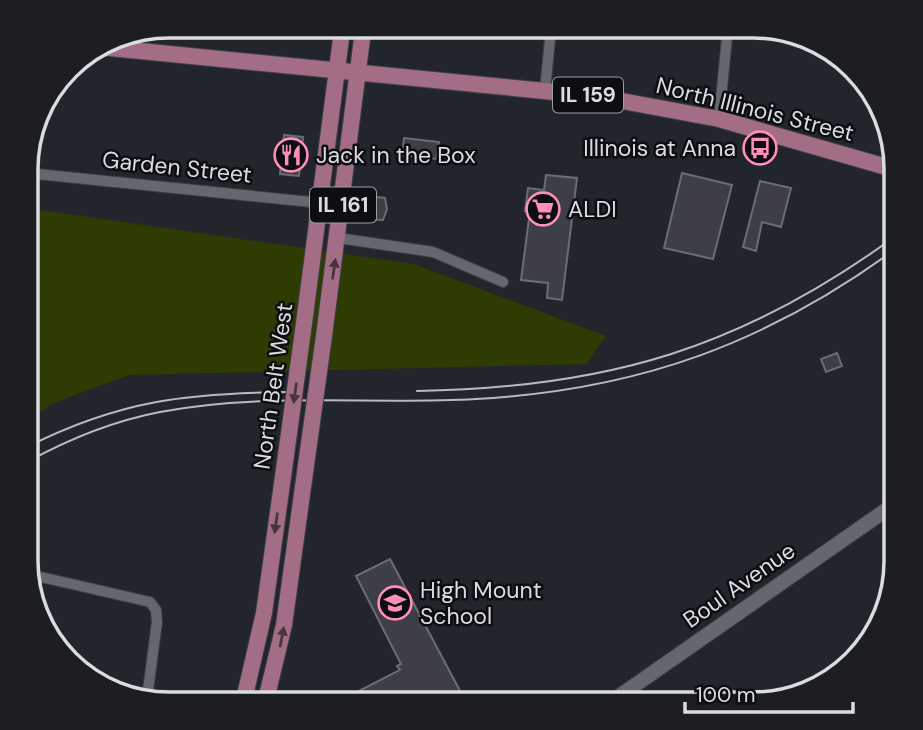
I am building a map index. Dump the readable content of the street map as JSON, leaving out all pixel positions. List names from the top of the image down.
{
  "streets": {
    "main road": [
      "IL 159",
      "North Illinois Street",
      "IL 161",
      "North Belt West"
    ],
    "street": ["Garden Street", "Boul Avenue"]
  },
  "crossings": [
    ["North Illinois Street", "IL 161"],
    ["North Illinois Street", "North Belt West"],
    ["Garden Street", "North Belt West"],
    ["IL 161", "North Belt West"]
  ],
  "places": {
    "bus stop": ["Illinois at Anna"],
    "restaurant": ["Jack in the Box"],
    "supermarket": ["ALDI"],
    "school or university": ["High Mount School"]
  },
  "scale_bar": "100 m"
}
